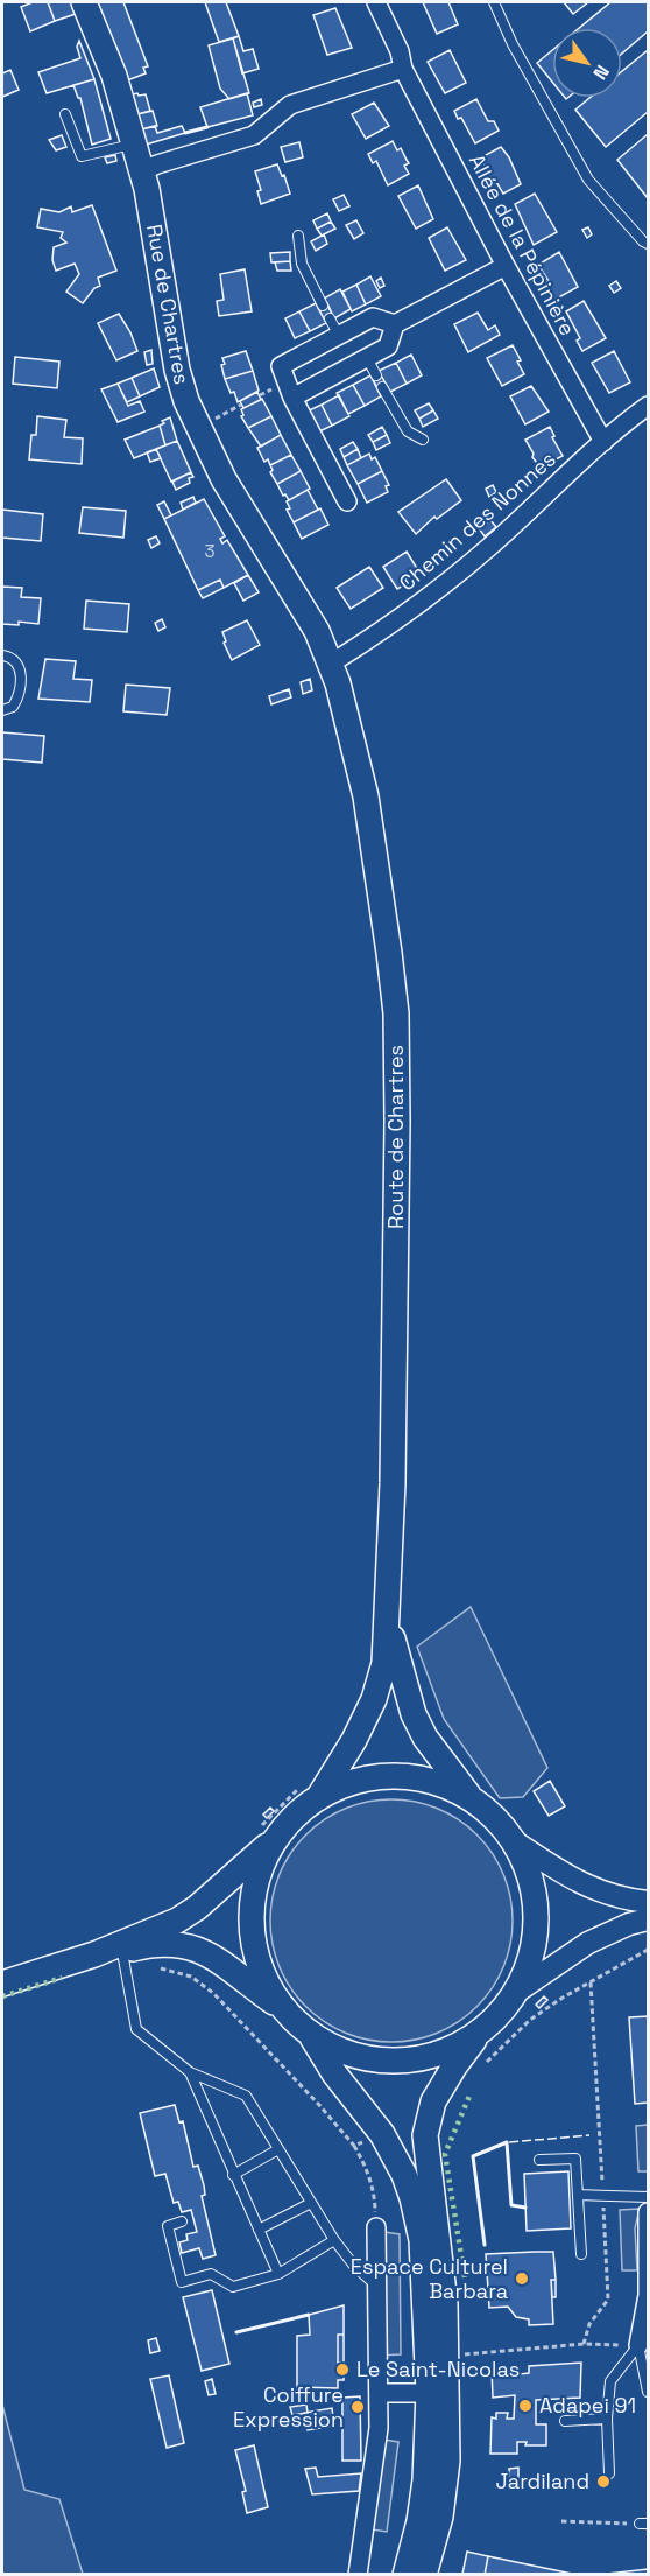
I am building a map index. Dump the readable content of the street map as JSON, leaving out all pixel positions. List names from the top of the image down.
{
  "streets": {
    "main road": ["Rue de Chartres", "Route de Chartres"],
    "street": ["Allée de la Pépinière", "Chemin des Nonnes"]
  },
  "crossings": [
    ["Allée de la Pépinière", "Chemin des Nonnes"],
    ["Rue de Chartres", "Chemin des Nonnes"],
    ["Rue de Chartres", "Route de Chartres"],
    ["Chemin des Nonnes", "Route de Chartres"]
  ],
  "places": [
    "Espace Culturel Barbara",
    "Le Saint-Nicolas",
    "Adapei 91",
    "Coiffure Expression",
    "Jardiland"
  ],
  "house_numbers": ["3"],
  "north": "bottom right"
}
